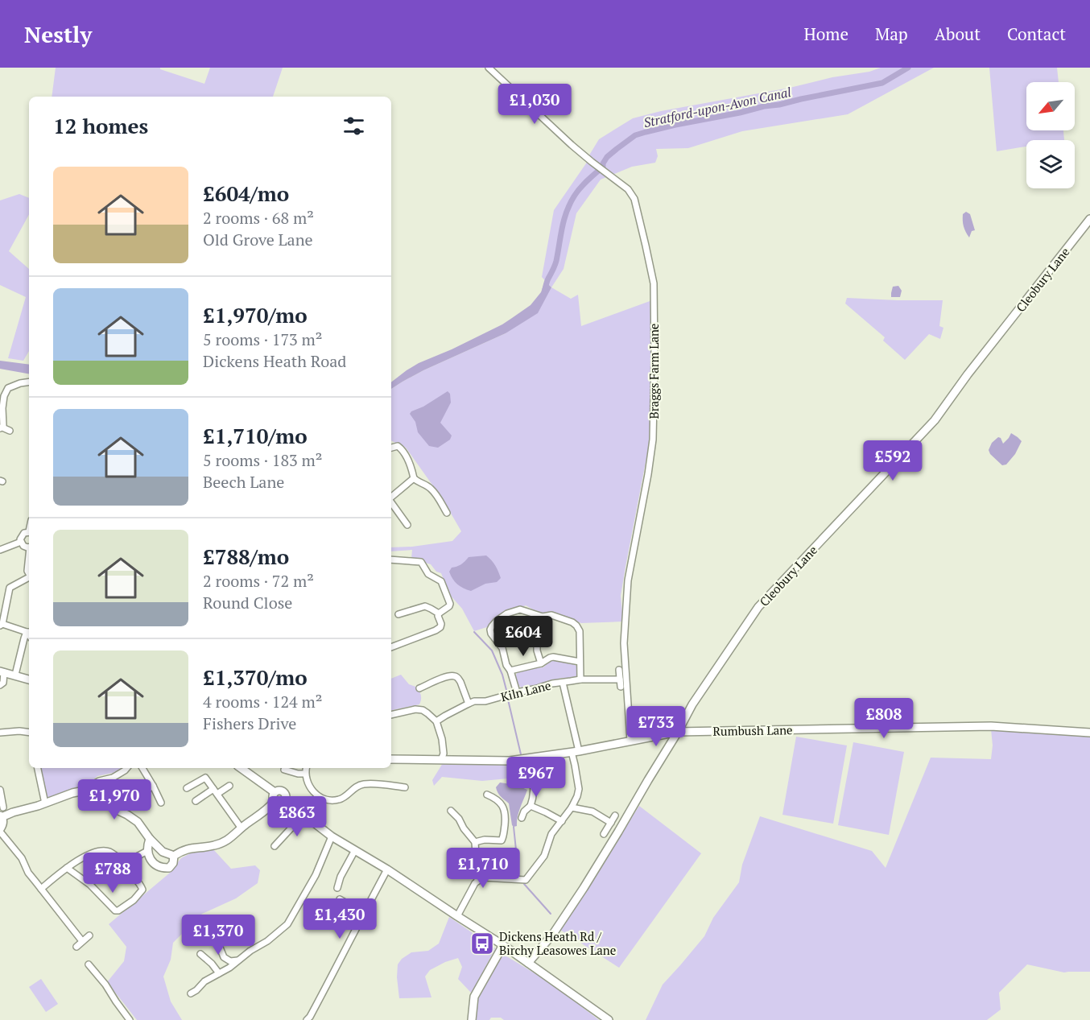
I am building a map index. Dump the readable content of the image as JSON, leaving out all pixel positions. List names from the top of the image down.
{
  "streets": {
    "street": [
      "Cleobury Lane",
      "Braggs Farm Lane",
      "Kiln Lane",
      "Rumbush Lane"
    ]
  },
  "crossings": [
    ["Cleobury Lane", "Rumbush Lane"],
    ["Braggs Farm Lane", "Rumbush Lane"]
  ],
  "water": ["Stratford-upon-Avon Canal"],
  "places": {
    "bus stop": ["Dickens Heath Rd / Birchy Leasowes Lane"]
  },
  "north": "bottom left",
  "page": {
    "header": "Nestly",
    "nav": [
      "Home",
      "Map",
      "About",
      "Contact"
    ],
    "price": [
      "£1,030",
      "£592",
      "£604",
      "£808",
      "£733",
      "£967",
      "£1,970",
      "£863",
      "£1,710",
      "£788",
      "£1,430",
      "£1,370"
    ],
    "heading": "12 homes",
    "list": [
      {
        "name": "£604/mo",
        "note": "2 rooms · 68 m² · Old Grove Lane"
      },
      {
        "name": "£1,970/mo",
        "note": "5 rooms · 173 m² · Dickens Heath Road"
      },
      {
        "name": "£1,710/mo",
        "note": "5 rooms · 183 m² · Beech Lane"
      },
      {
        "name": "£788/mo",
        "note": "2 rooms · 72 m² · Round Close"
      },
      {
        "name": "£1,370/mo",
        "note": "4 rooms · 124 m² · Fishers Drive"
      }
    ]
  }
}
